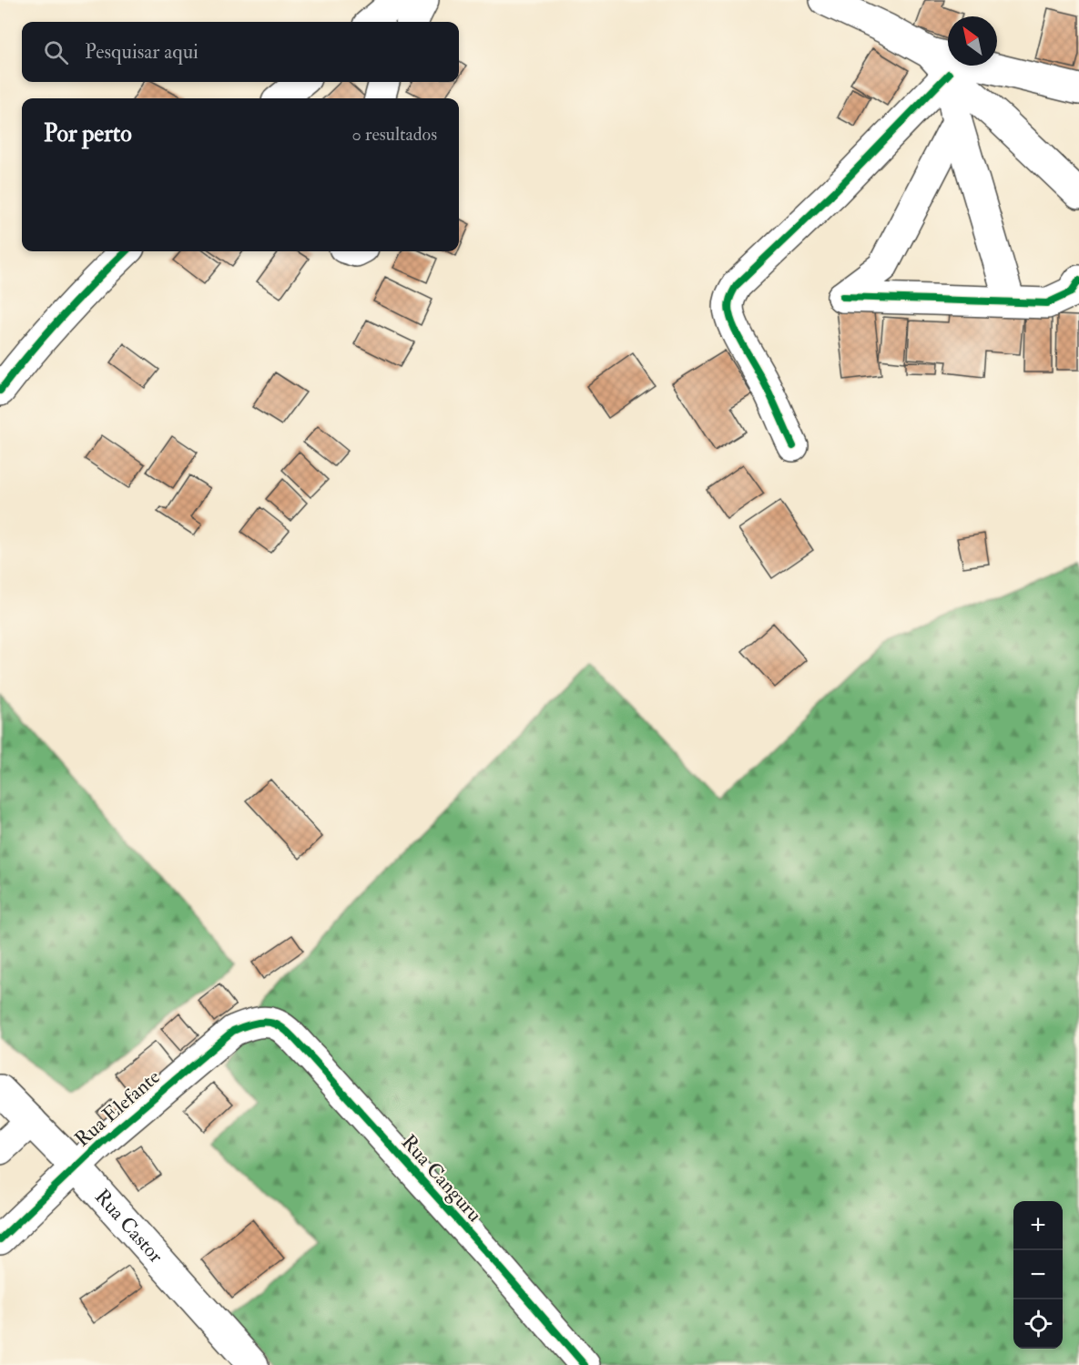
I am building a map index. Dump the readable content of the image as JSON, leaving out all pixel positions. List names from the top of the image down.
{
  "streets": {
    "street": ["Rua Elefante", "Rua Canguru", "Rua Castor"]
  },
  "crossings": [
    ["Rua Elefante", "Rua Canguru"],
    ["Rua Elefante", "Rua Castor"]
  ],
  "north": "top left",
  "page": {
    "search": "Pesquisar aqui",
    "heading": ["Por perto", "0 resultados"],
    "map_buttons": ["+", "−"]
  }
}
